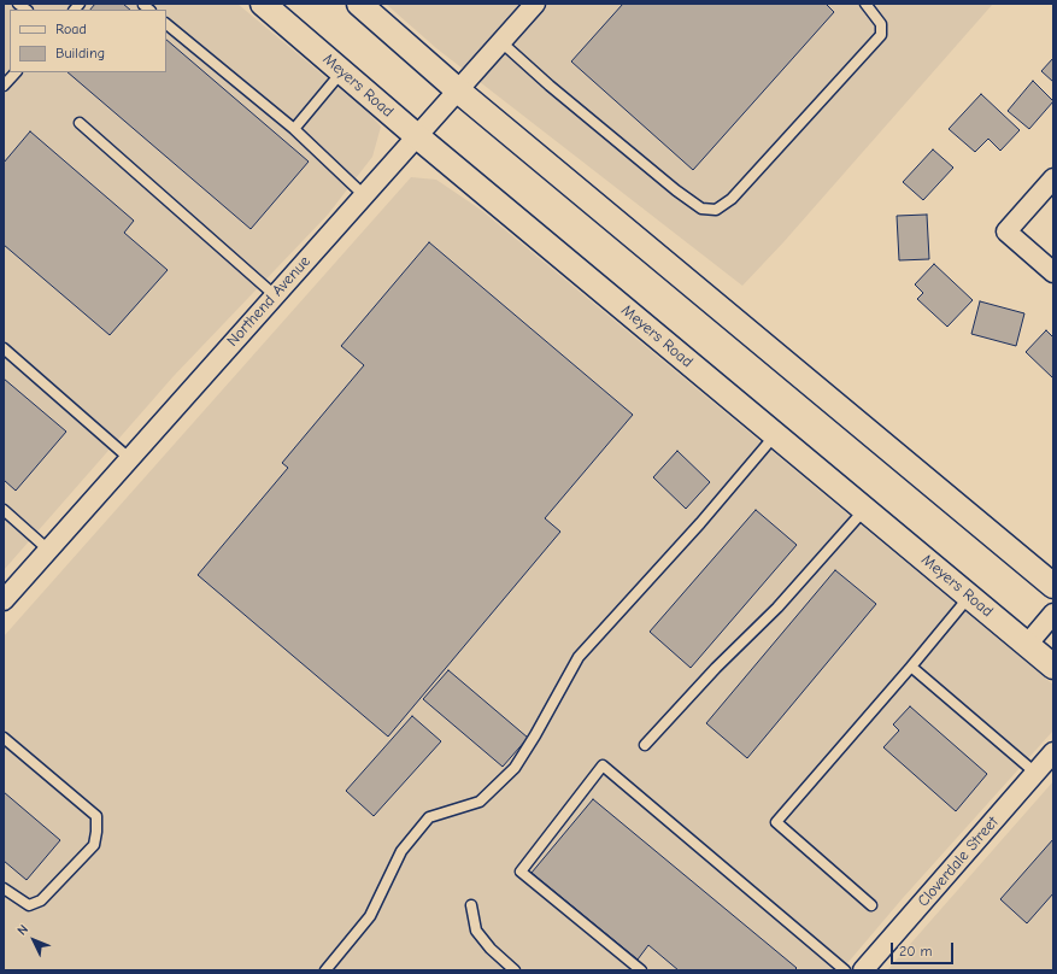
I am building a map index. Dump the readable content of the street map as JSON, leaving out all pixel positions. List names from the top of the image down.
{
  "streets": {
    "street": ["Meyers Road", "Northend Avenue", "Cloverdale Street"]
  },
  "crossings": [
    ["Meyers Road", "Northend Avenue"]
  ],
  "legend": ["Road", "Building"],
  "scale_bar": "20 m",
  "north": "top left"
}
